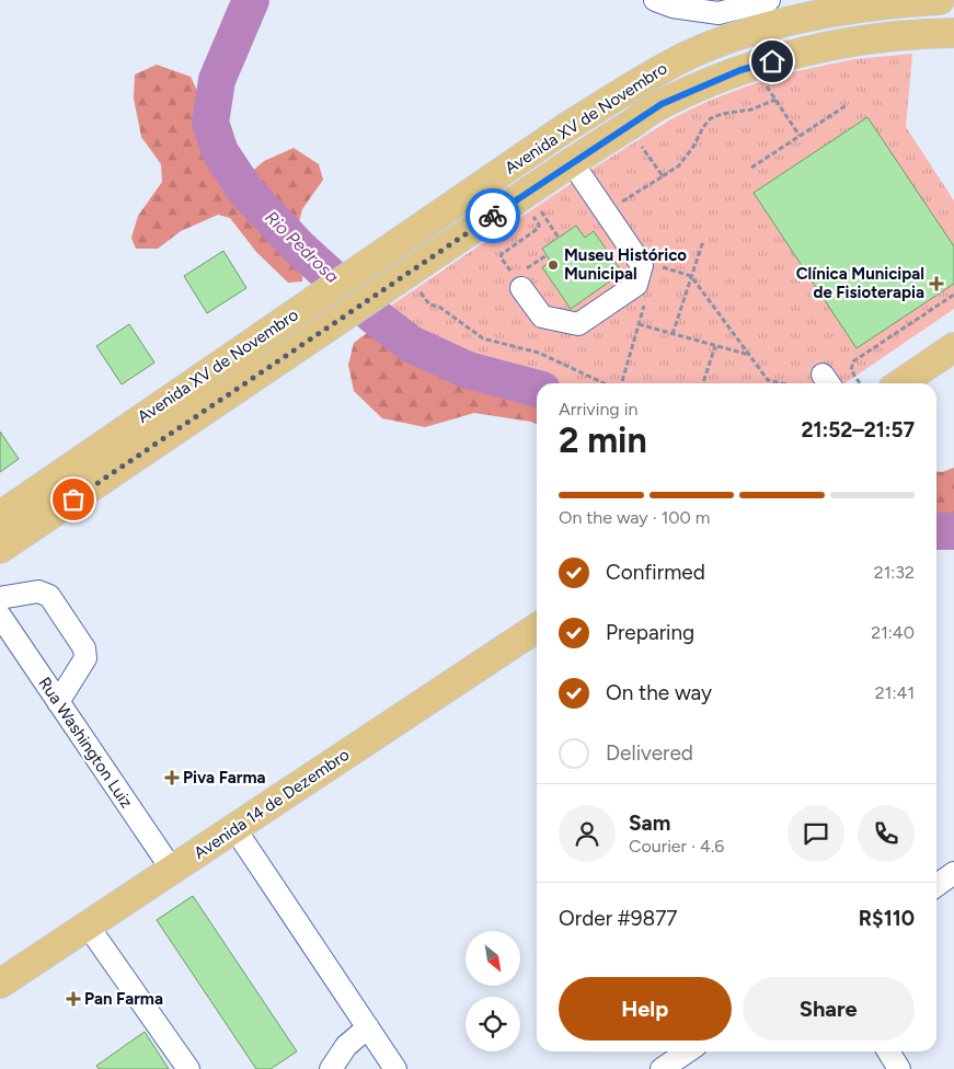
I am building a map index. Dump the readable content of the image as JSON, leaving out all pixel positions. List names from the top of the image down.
{
  "streets": {
    "main road": ["Avenida XV de Novembro", "Avenida 14 de Dezembro"],
    "street": ["Rua Washington Luiz"]
  },
  "crossings": [
    ["Rua Washington Luiz", "Avenida 14 de Dezembro"]
  ],
  "water": ["Rio Pedrosa"],
  "places": {
    "other": ["Museu Histórico Municipal"],
    "health": ["Clínica Municipal de Fisioterapia", "Piva Farma", "Pan Farma"]
  },
  "north": "bottom right",
  "page": {
    "heading": ["2 min", "Arriving in", "21:52–21:57"],
    "panel": [
      "Sam",
      "Courier · 4.6",
      "Order #9877",
      "R$110"
    ],
    "bar": "On the way · 100 m",
    "list": [
      ["Confirmed", "21:32"],
      ["Preparing", "21:40"],
      ["On the way", "21:41"],
      "Delivered"
    ],
    "buttons": ["Help", "Share"]
  }
}
